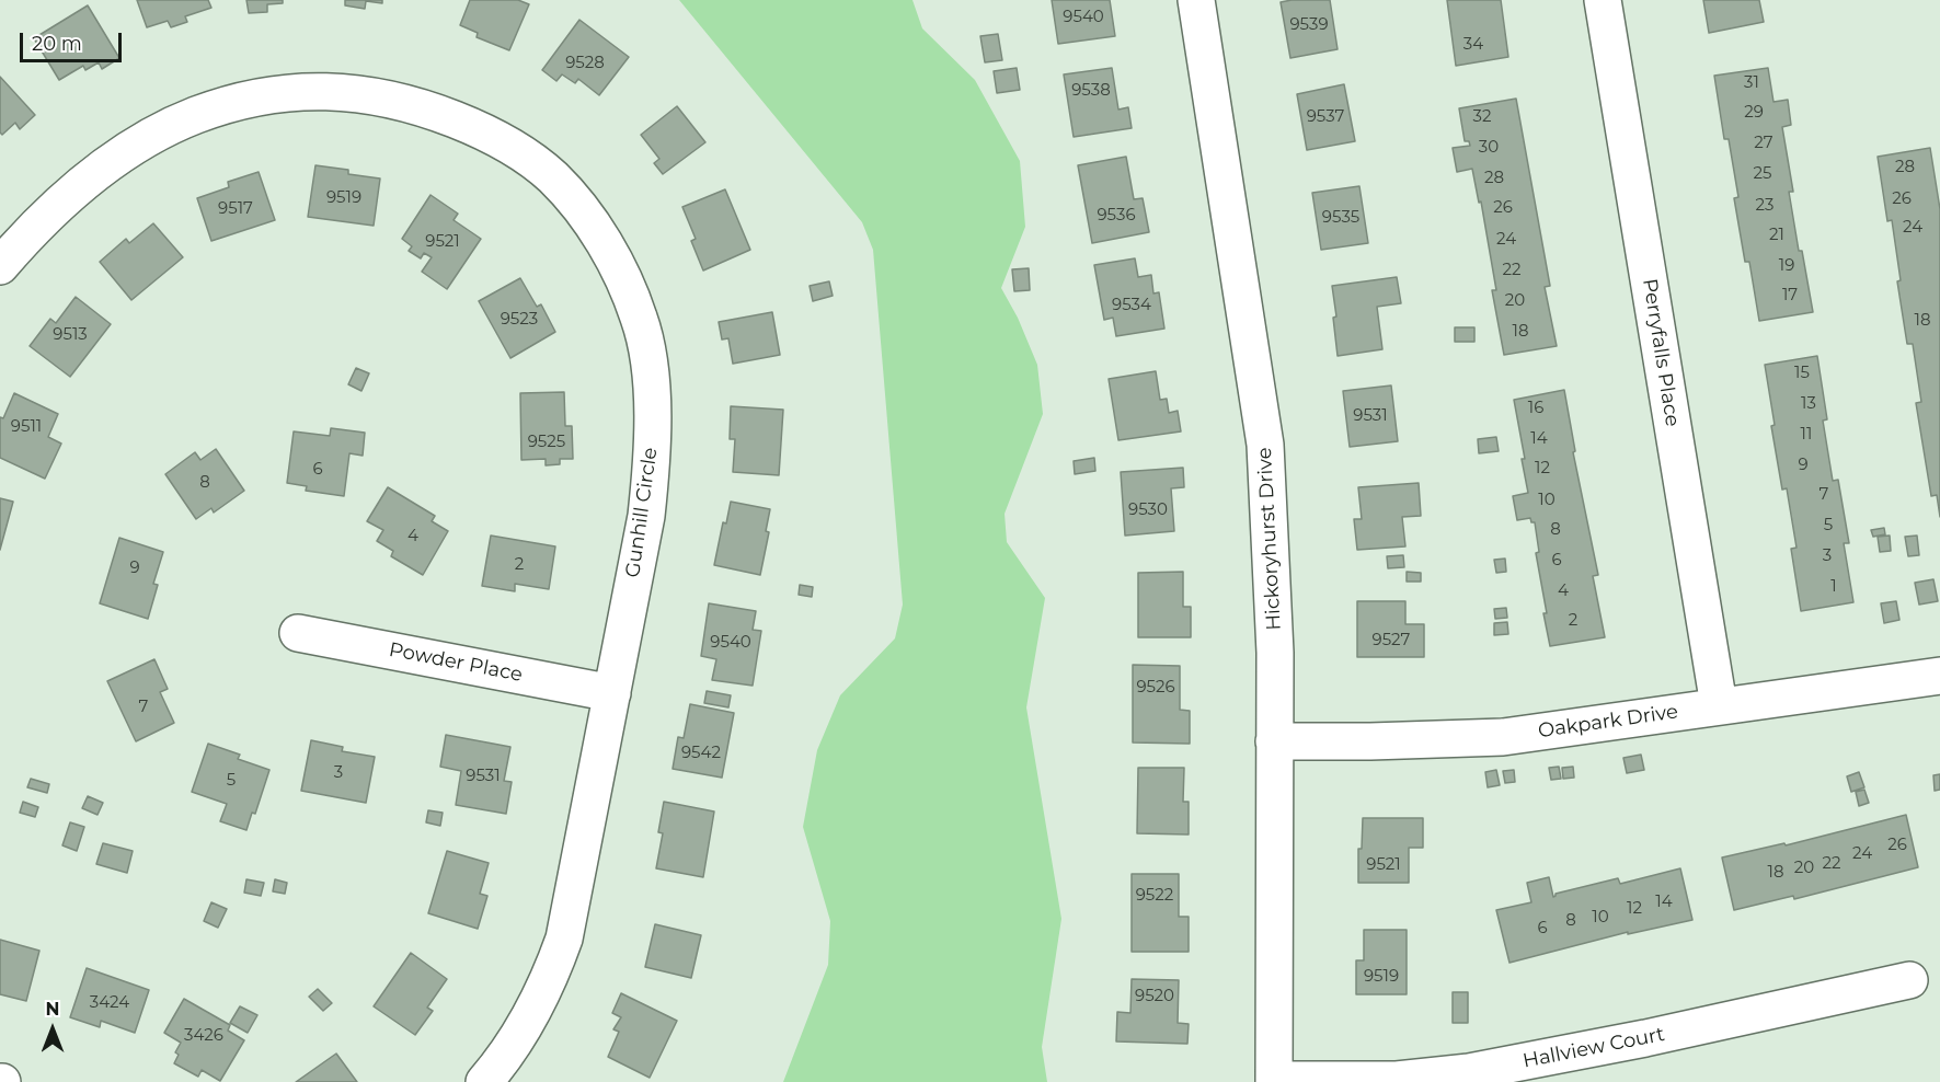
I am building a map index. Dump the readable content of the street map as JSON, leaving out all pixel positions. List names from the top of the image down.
{
  "streets": {
    "street": [
      "Perryfalls Place",
      "Gunhill Circle",
      "Hickoryhurst Drive",
      "Powder Place",
      "Oakpark Drive",
      "Hallview Court"
    ]
  },
  "crossings": [
    ["Perryfalls Place", "Oakpark Drive"],
    ["Gunhill Circle", "Powder Place"],
    ["Hickoryhurst Drive", "Oakpark Drive"],
    ["Hickoryhurst Drive", "Hallview Court"]
  ],
  "house_numbers": [
    "9540",
    "9539",
    "34",
    "9528",
    "31",
    "9538",
    "29",
    "9537",
    "32",
    "27",
    "30",
    "28",
    "25",
    "28",
    "9519",
    "26",
    "23",
    "26",
    "9517",
    "9536",
    "9535",
    "24",
    "21",
    "24",
    "9521",
    "19",
    "22",
    "17",
    "20",
    "9534",
    "9523",
    "18",
    "18",
    "9513",
    "15",
    "13",
    "16",
    "9531",
    "9511",
    "11",
    "14",
    "9525",
    "9",
    "12",
    "6",
    "8",
    "7",
    "10",
    "9530",
    "5",
    "8",
    "4",
    "3",
    "6",
    "2",
    "9",
    "1",
    "4",
    "2",
    "9527",
    "9540",
    "9526",
    "7",
    "9542",
    "3",
    "9531",
    "5",
    "26",
    "24",
    "22",
    "9521",
    "20",
    "18",
    "9522",
    "14",
    "12",
    "10",
    "8",
    "6",
    "9519",
    "9520",
    "3424",
    "3426"
  ],
  "scale_bar": "20 m",
  "north": "top"
}
